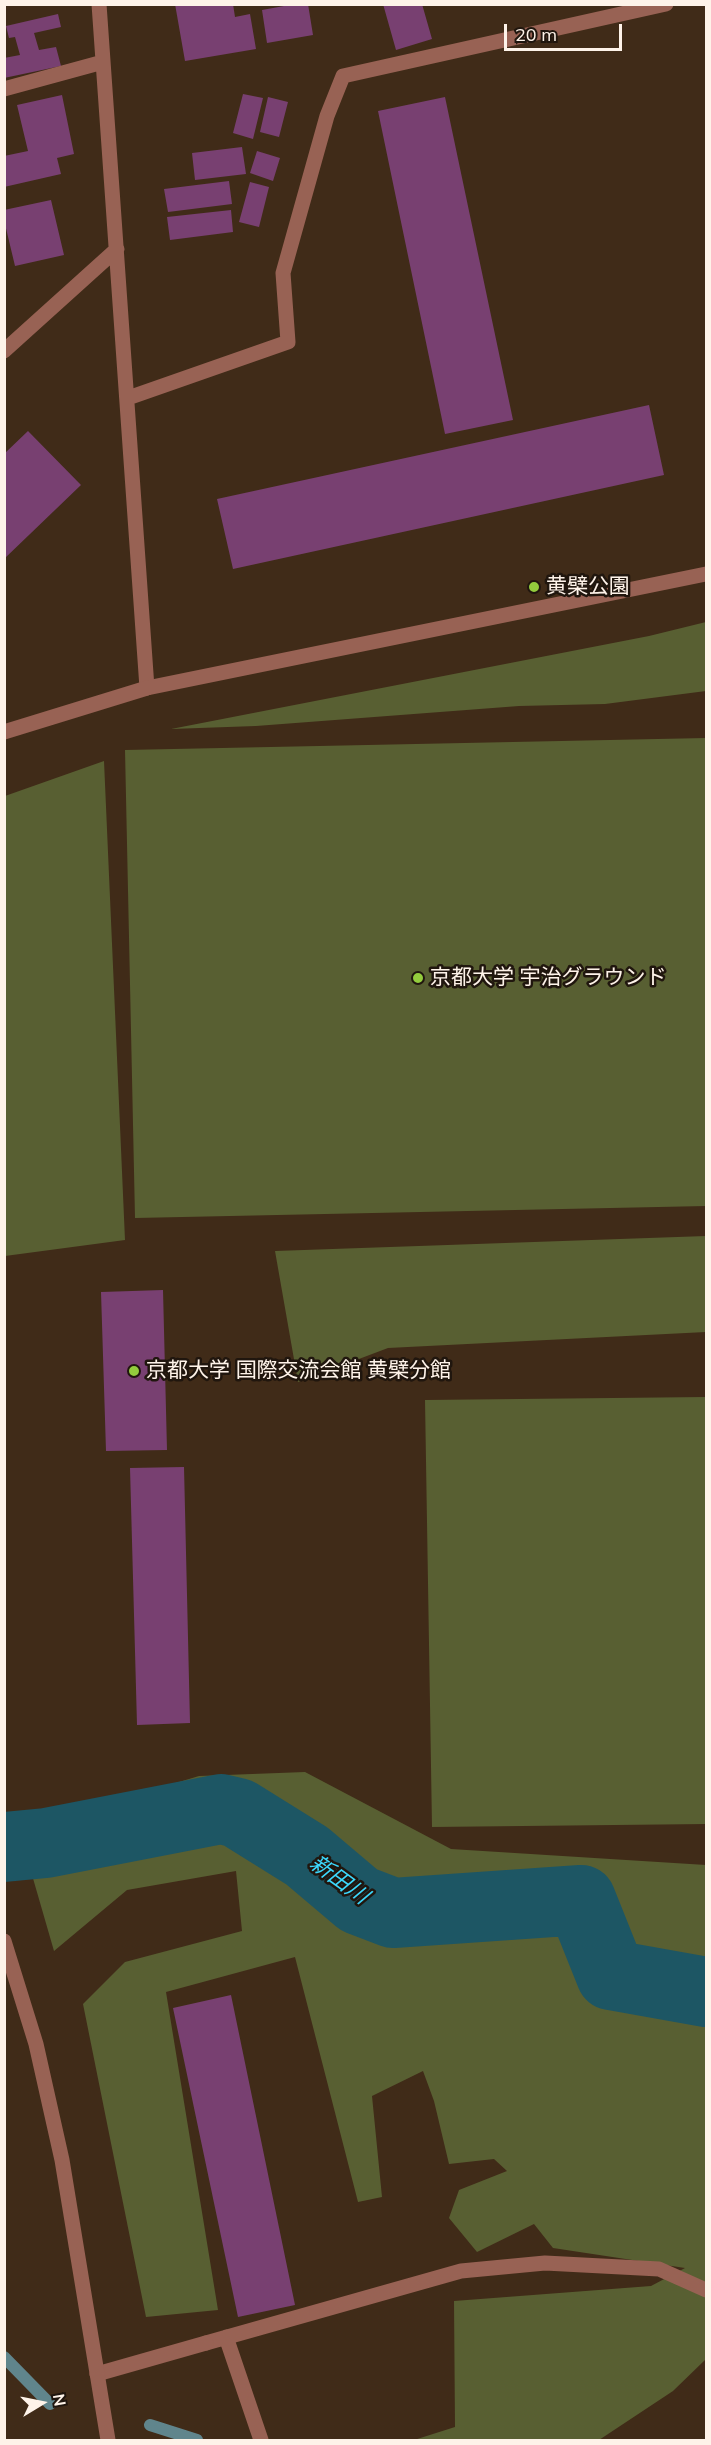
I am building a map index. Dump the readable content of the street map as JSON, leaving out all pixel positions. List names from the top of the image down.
{
  "water": ["新田川"],
  "places": ["黄檗公園", "京都大学 宇治グラウンド", "京都大学 国際交流会館 黄檗分館"],
  "scale_bar": "20 m",
  "north": "right"
}
